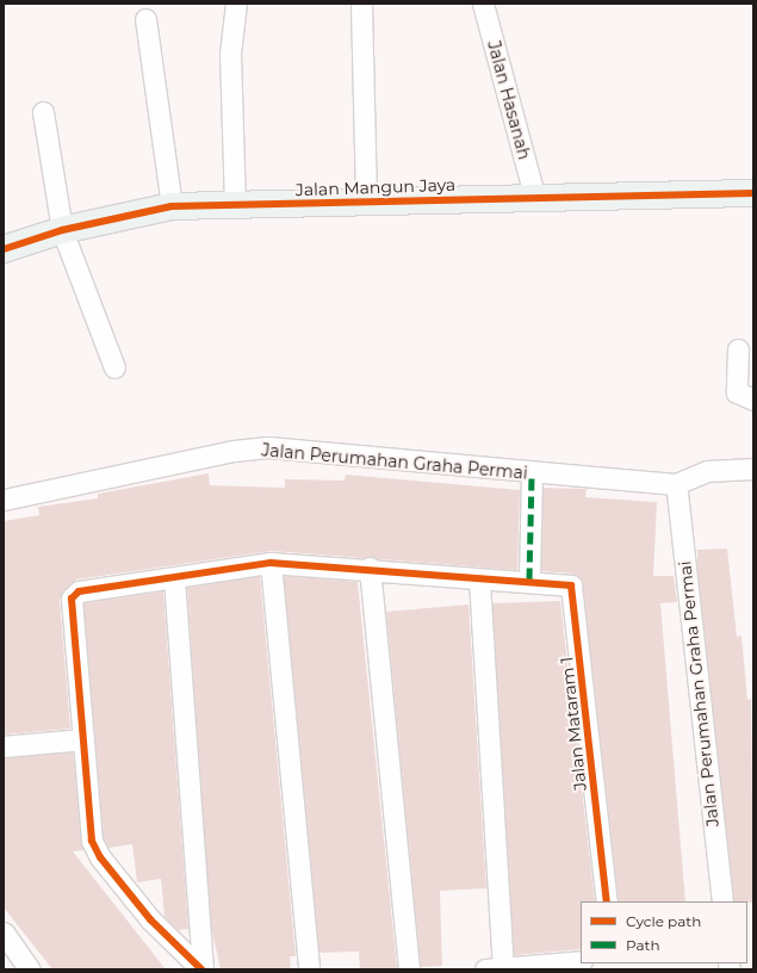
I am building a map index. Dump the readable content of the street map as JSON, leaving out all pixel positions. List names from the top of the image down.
{
  "streets": {
    "street": [
      "Jalan Hasanah",
      "Jalan Mangun Jaya",
      "Jalan Perumahan Graha Permai",
      "Jalan Mataram 1"
    ]
  },
  "crossings": [
    ["Jalan Hasanah", "Jalan Mangun Jaya"]
  ],
  "legend": ["Cycle path", "Path"]
}
